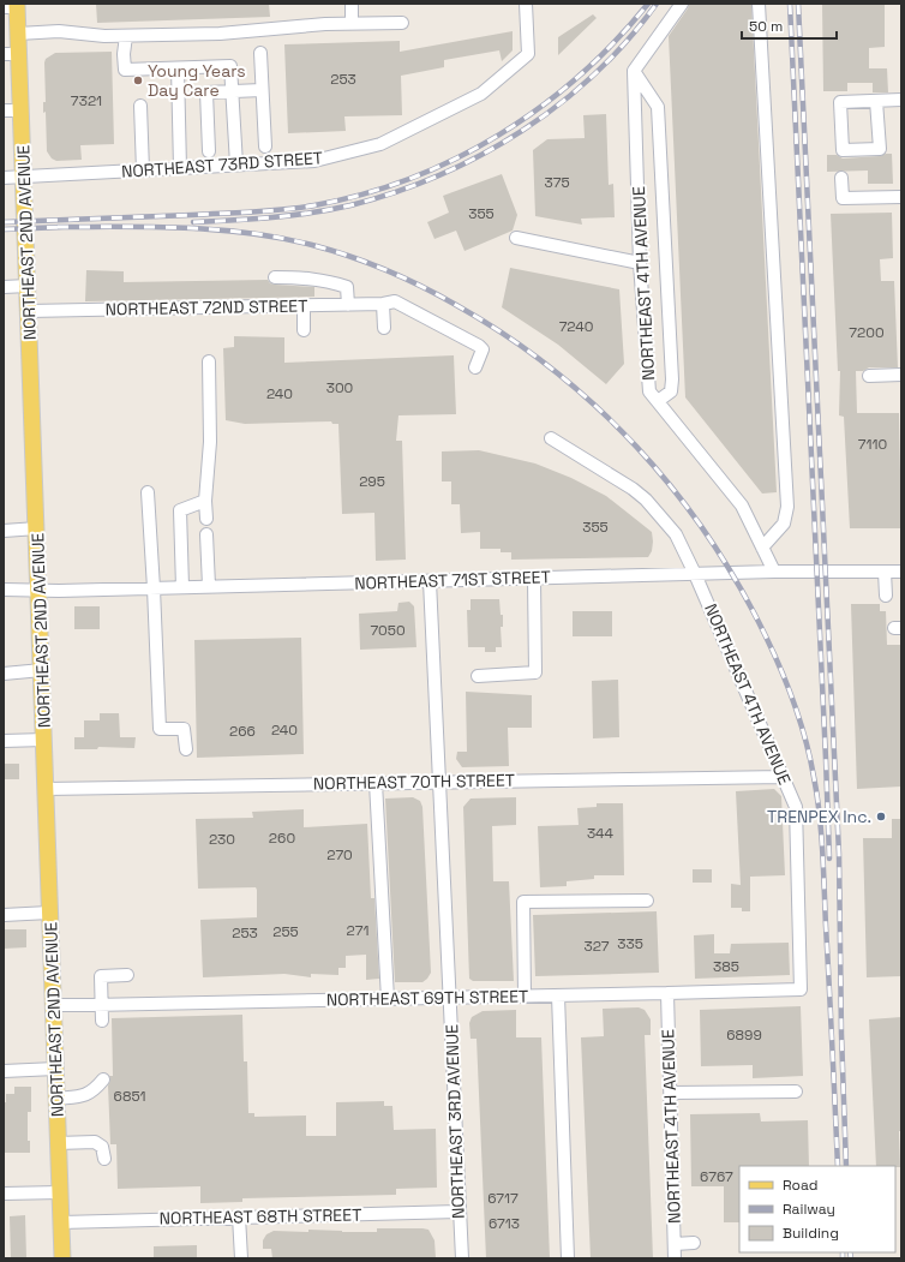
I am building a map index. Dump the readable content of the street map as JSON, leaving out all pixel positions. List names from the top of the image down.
{
  "streets": {
    "main road": ["NORTHEAST 2ND AVENUE"],
    "street": [
      "NORTHEAST 73RD STREET",
      "NORTHEAST 4TH AVENUE",
      "NORTHEAST 72ND STREET",
      "NORTHEAST 71ST STREET",
      "NORTHEAST 70TH STREET",
      "NORTHEAST 69TH STREET",
      "NORTHEAST 3RD AVENUE",
      "NORTHEAST 68TH STREET"
    ]
  },
  "crossings": [
    ["NORTHEAST 73RD STREET", "NORTHEAST 2ND AVENUE"],
    ["NORTHEAST 2ND AVENUE", "NORTHEAST 72ND STREET"],
    ["NORTHEAST 2ND AVENUE", "NORTHEAST 71ST STREET"],
    ["NORTHEAST 2ND AVENUE", "NORTHEAST 70TH STREET"],
    ["NORTHEAST 2ND AVENUE", "NORTHEAST 69TH STREET"],
    ["NORTHEAST 2ND AVENUE", "NORTHEAST 68TH STREET"],
    ["NORTHEAST 4TH AVENUE", "NORTHEAST 71ST STREET"],
    ["NORTHEAST 4TH AVENUE", "NORTHEAST 70TH STREET"],
    ["NORTHEAST 4TH AVENUE", "NORTHEAST 69TH STREET"],
    ["NORTHEAST 71ST STREET", "NORTHEAST 3RD AVENUE"],
    ["NORTHEAST 70TH STREET", "NORTHEAST 3RD AVENUE"],
    ["NORTHEAST 69TH STREET", "NORTHEAST 3RD AVENUE"],
    ["NORTHEAST 3RD AVENUE", "NORTHEAST 68TH STREET"]
  ],
  "places": ["Young Years Day Care", "TRENPEX Inc."],
  "house_numbers": [
    "253",
    "7321",
    "375",
    "355",
    "7240",
    "7200",
    "300",
    "240",
    "7110",
    "295",
    "355",
    "7050",
    "240",
    "266",
    "344",
    "260",
    "230",
    "270",
    "271",
    "255",
    "253",
    "335",
    "327",
    "385",
    "6899",
    "6851",
    "6767",
    "6717",
    "6713"
  ],
  "legend": ["Road", "Railway", "Building"],
  "scale_bar": "50 m"
}
